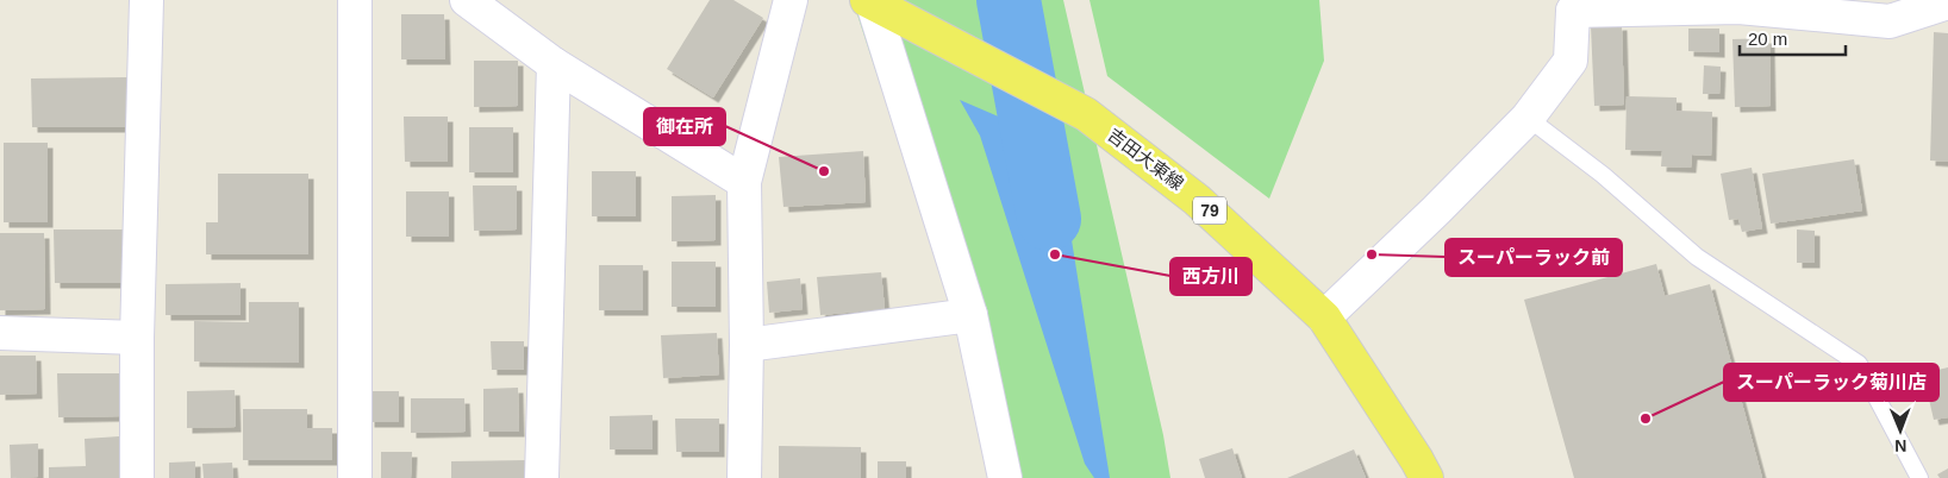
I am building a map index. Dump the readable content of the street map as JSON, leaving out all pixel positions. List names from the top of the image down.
{
  "streets": {
    "main road": ["吉田大東線", "79"]
  },
  "places": [
    "御在所",
    "西方川",
    "スーパーラック前",
    "スーパーラック菊川店"
  ],
  "scale_bar": "20 m",
  "north": "bottom"
}
